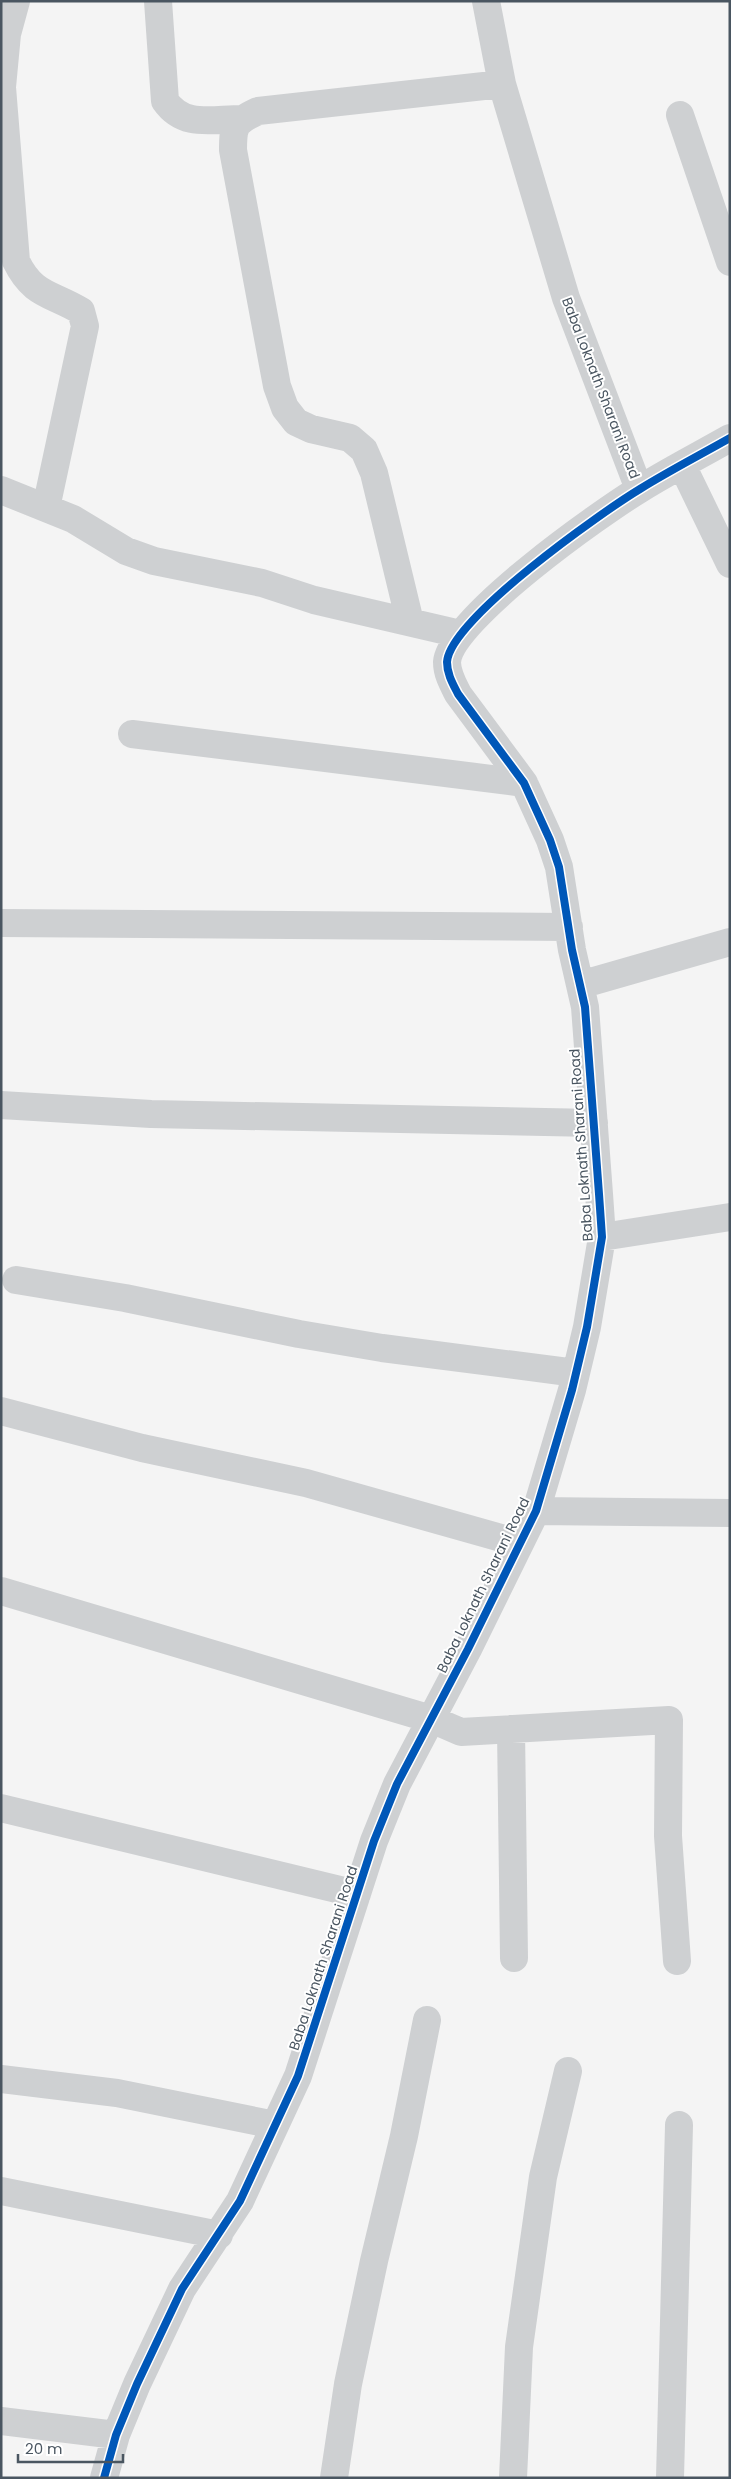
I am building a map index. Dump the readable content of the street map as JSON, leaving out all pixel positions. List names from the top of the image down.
{
  "streets": {
    "street": ["Baba Loknath Sharani Road"]
  },
  "scale_bar": "20 m"
}
